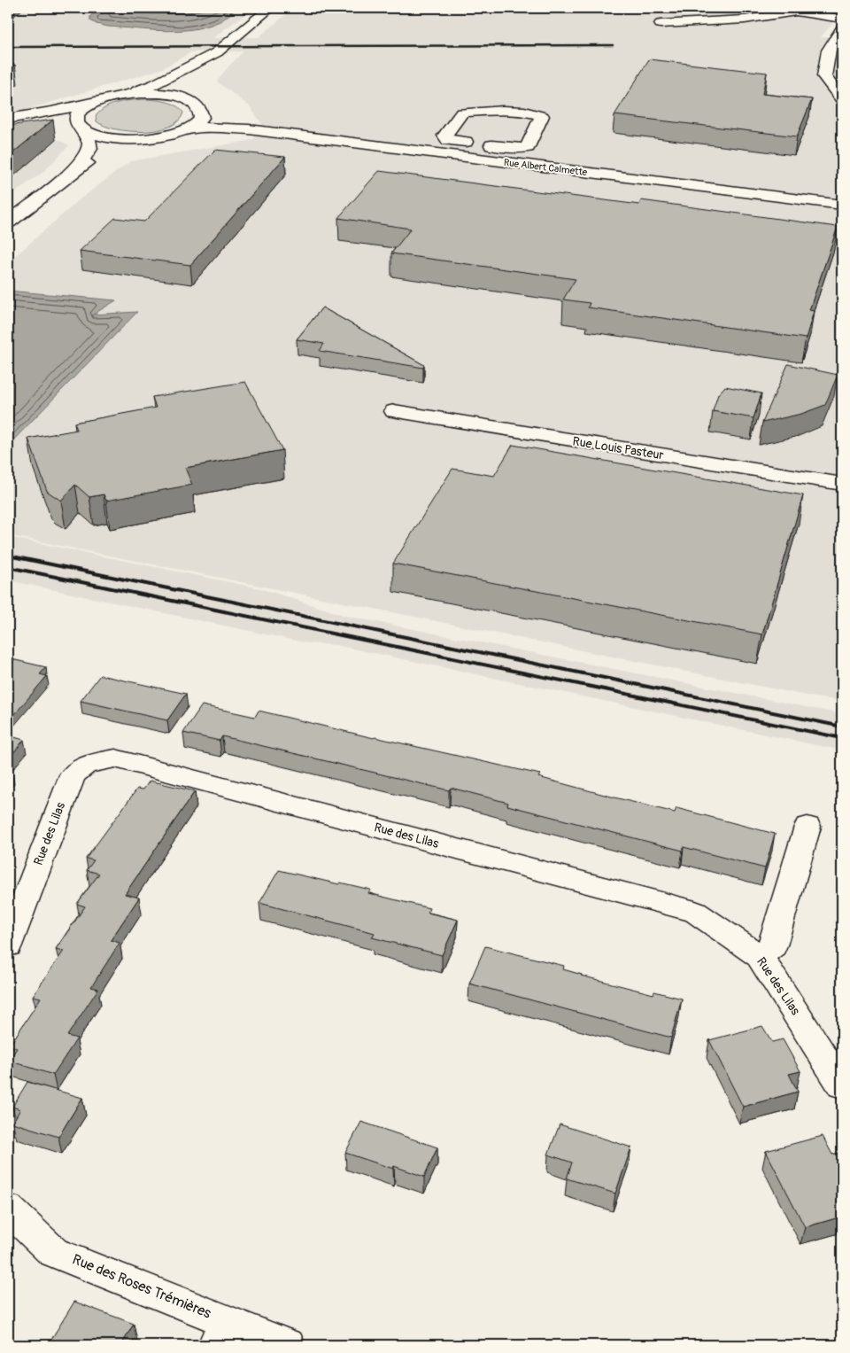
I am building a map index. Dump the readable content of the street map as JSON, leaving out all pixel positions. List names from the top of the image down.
{
  "streets": {
    "street": [
      "Rue Albert Calmette",
      "Rue Louis Pasteur",
      "Rue des Lilas",
      "Rue des Roses Trémières"
    ]
  }
}
